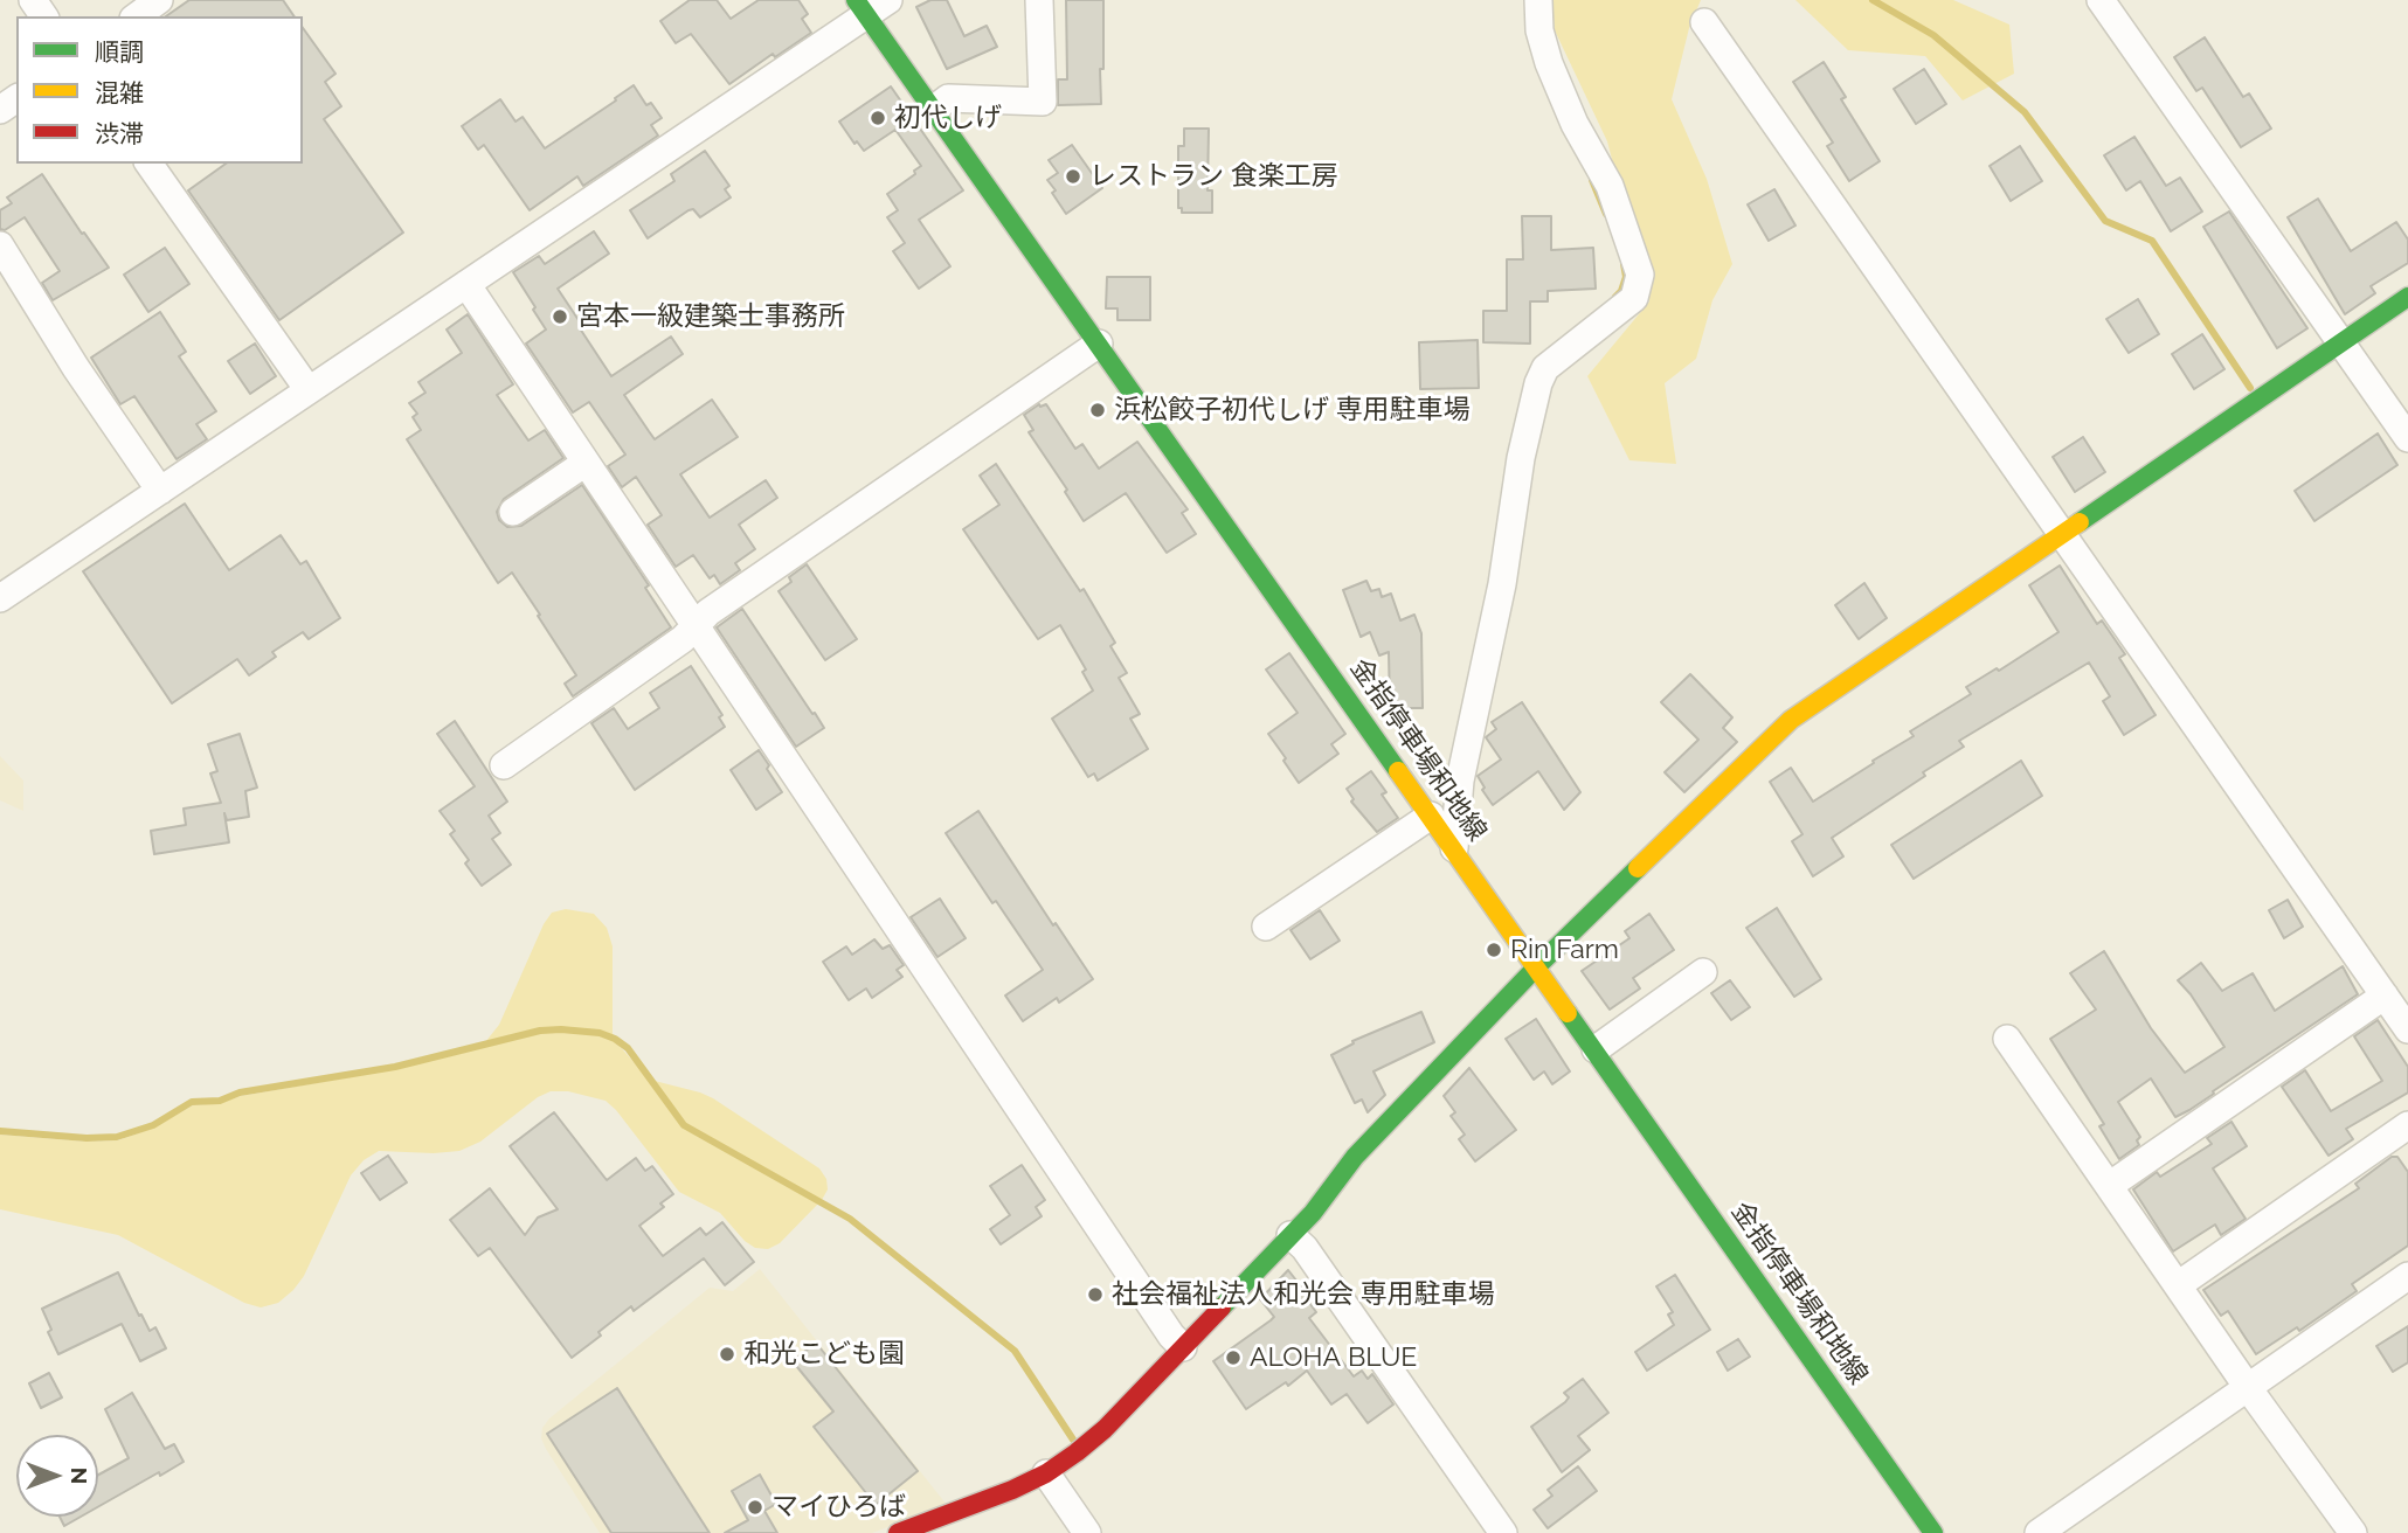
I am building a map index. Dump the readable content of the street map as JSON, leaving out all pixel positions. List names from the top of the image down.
{
  "streets": {
    "street": ["金指停車場和地線"]
  },
  "places": [
    "初代しげ",
    "レストラン 食楽工房",
    "宮本一級建築士事務所",
    "浜松餃子初代しげ 専用駐車場",
    "Rin Farm",
    "社会福祉法人和光会 専用駐車場",
    "和光こども園",
    "ALOHA BLUE",
    "マイひろば"
  ],
  "legend": ["順調", "混雑", "渋滞"],
  "north": "right"
}
